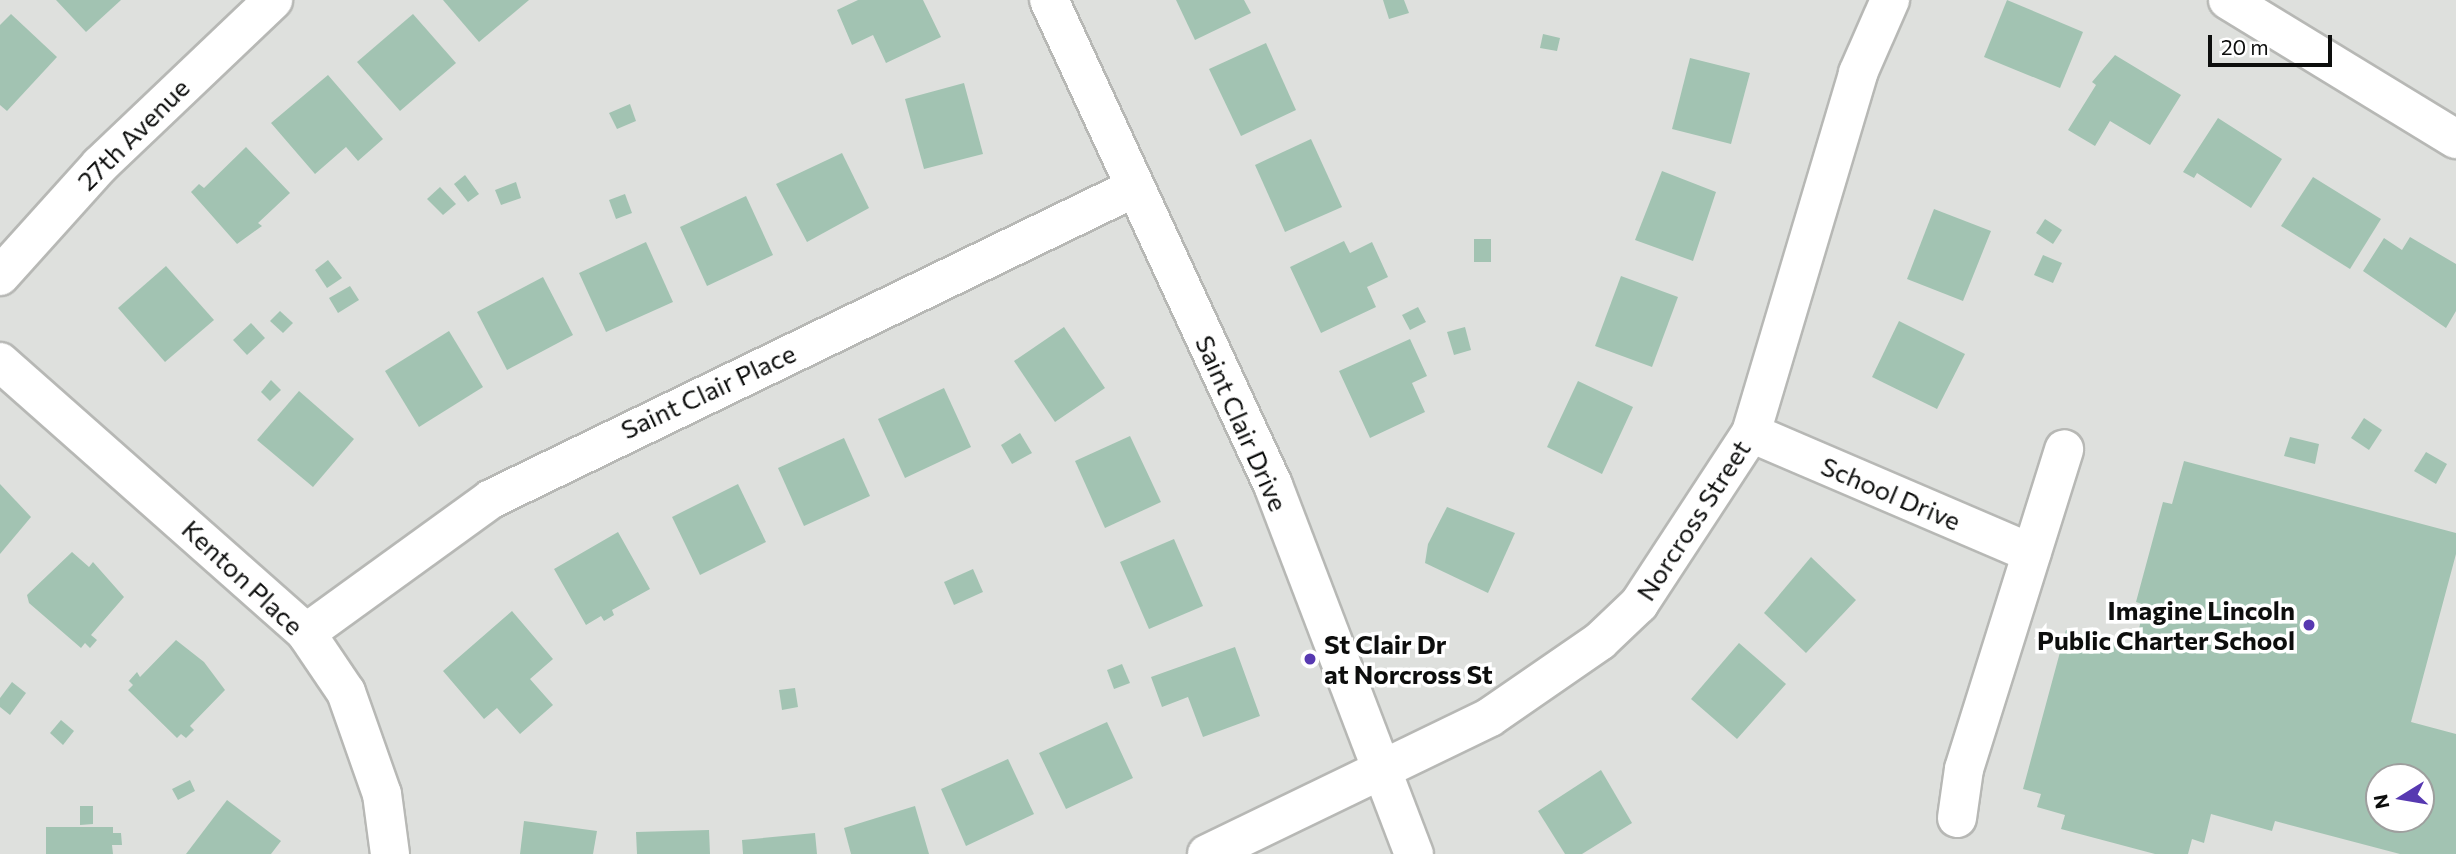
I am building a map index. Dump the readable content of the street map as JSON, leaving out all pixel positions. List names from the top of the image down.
{
  "streets": {
    "street": [
      "27th Avenue",
      "Saint Clair Place",
      "Saint Clair Drive",
      "School Drive",
      "Norcross Street",
      "Kenton Place"
    ]
  },
  "crossings": [
    ["Saint Clair Place", "Saint Clair Drive"],
    ["Saint Clair Place", "Kenton Place"],
    ["Saint Clair Drive", "Norcross Street"],
    ["School Drive", "Norcross Street"]
  ],
  "places": ["Imagine Lincoln Public Charter School", "St Clair Dr at Norcross St"],
  "scale_bar": "20 m",
  "north": "left"
}
